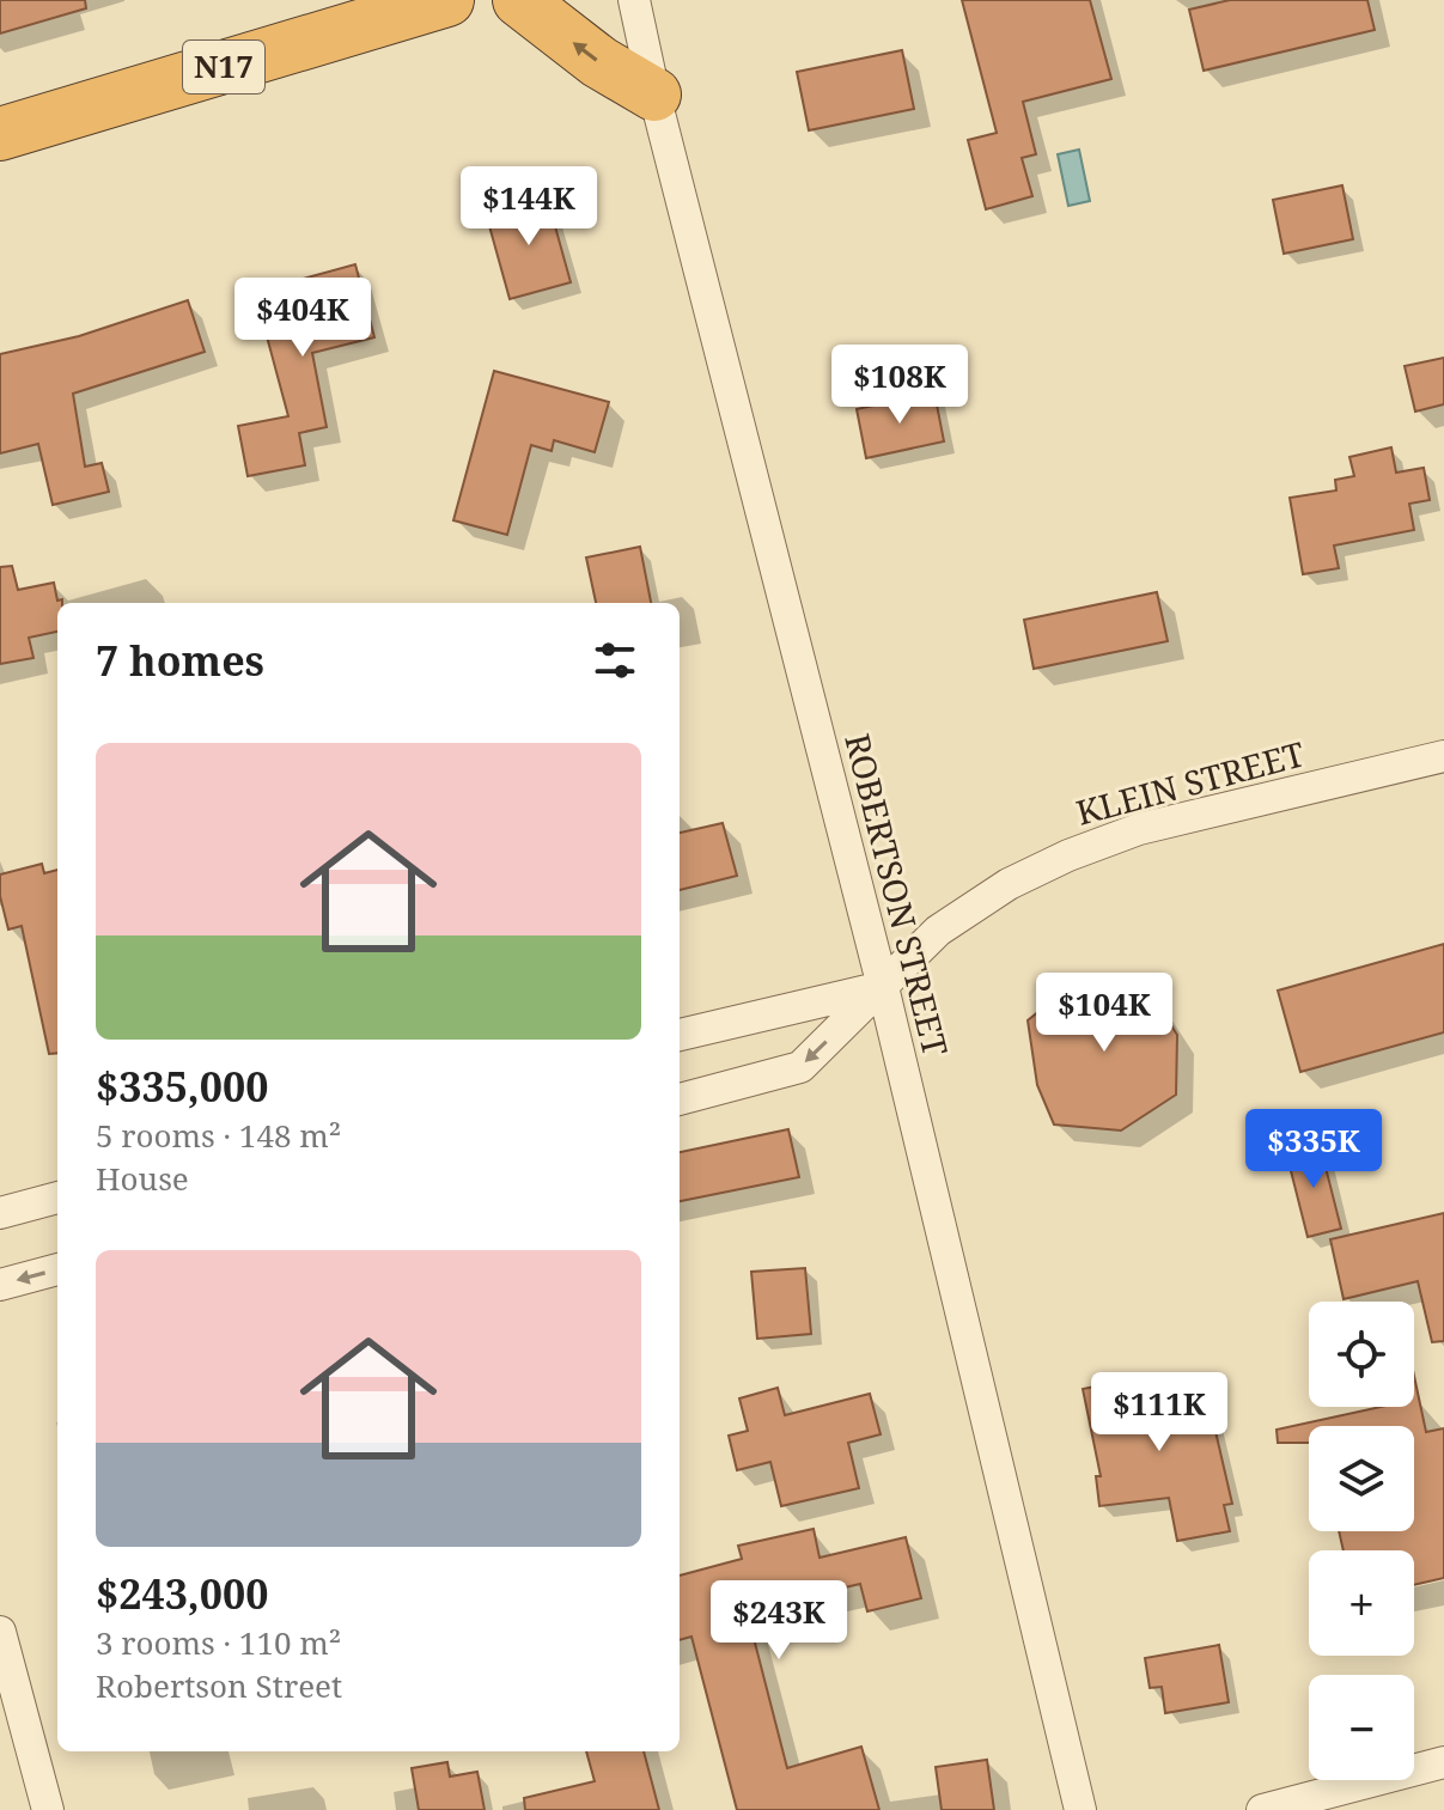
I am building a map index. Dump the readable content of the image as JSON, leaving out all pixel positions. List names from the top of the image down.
{
  "streets": {
    "highway": ["N17"],
    "street": ["KLEIN STREET", "ROBERTSON STREET"]
  },
  "crossings": [
    ["KLEIN STREET", "ROBERTSON STREET"]
  ],
  "page": {
    "price": [
      "$144K",
      "$404K",
      "$108K",
      "$104K",
      "$335K",
      "$111K",
      "$243K"
    ],
    "heading": "7 homes",
    "list": [
      {
        "name": "$335,000",
        "note": "5 rooms · 148 m² · House"
      },
      {
        "name": "$243,000",
        "note": "3 rooms · 110 m² · Robertson Street"
      }
    ],
    "map_buttons": ["+", "−"]
  }
}
